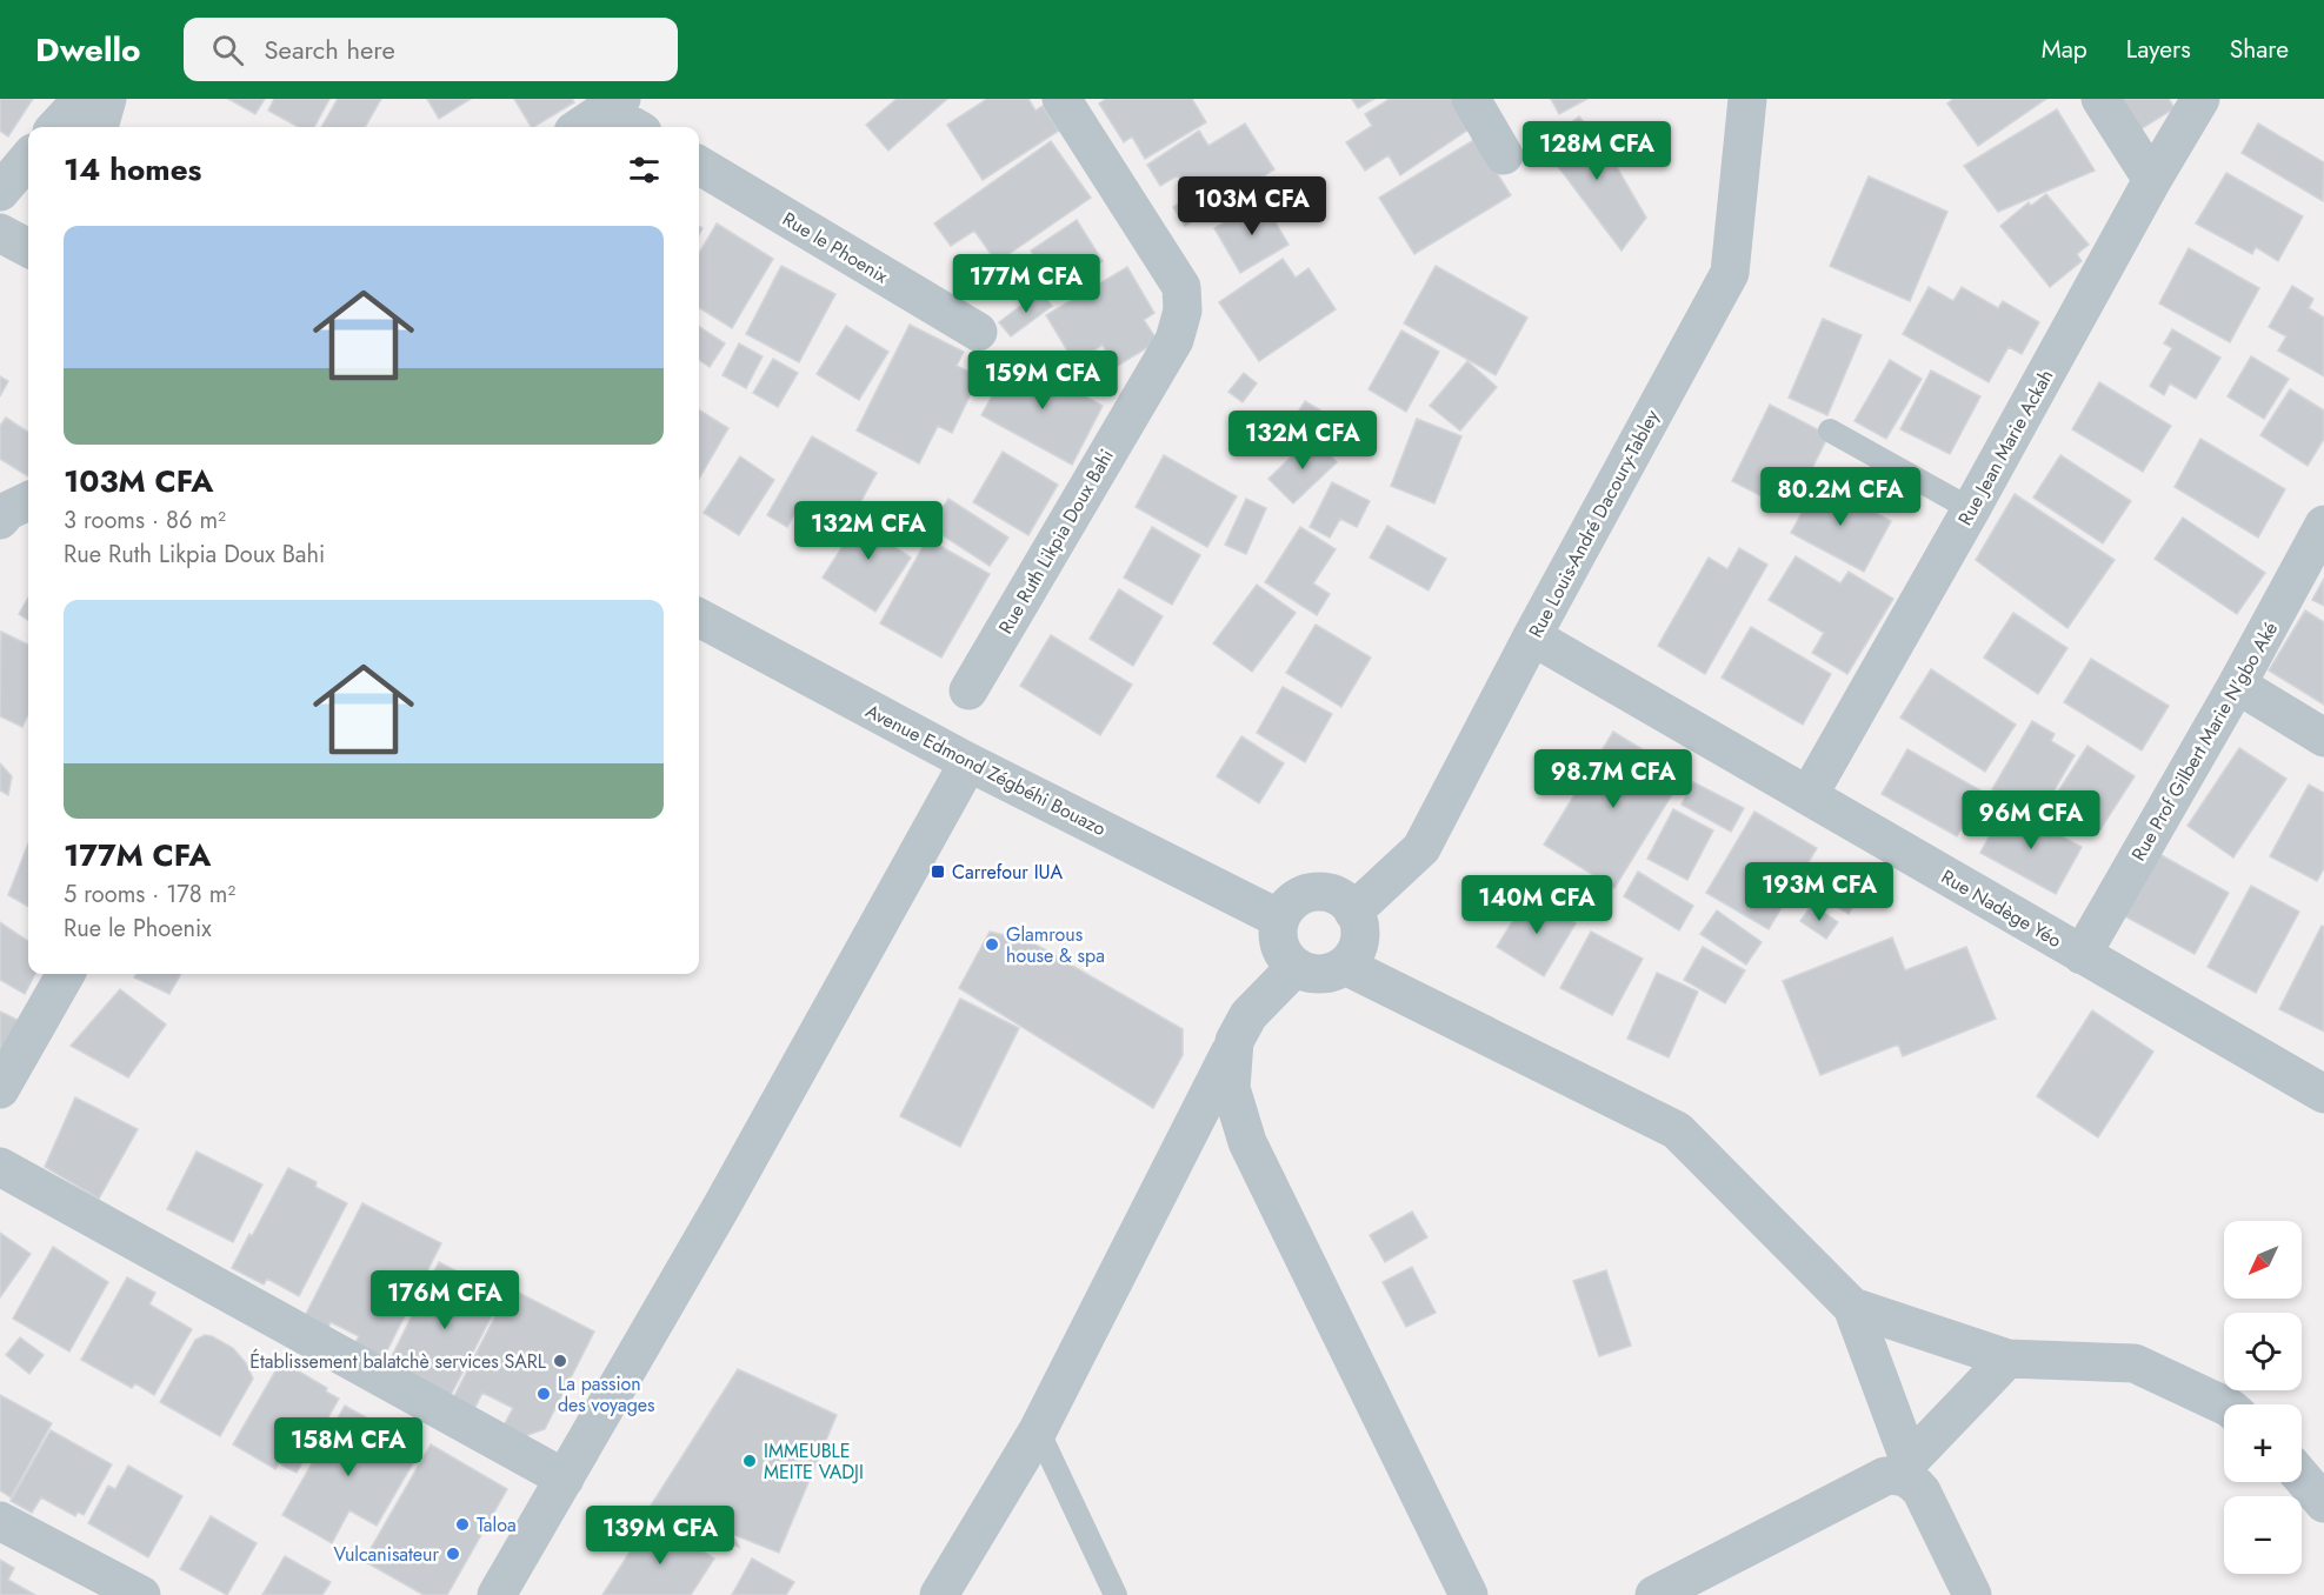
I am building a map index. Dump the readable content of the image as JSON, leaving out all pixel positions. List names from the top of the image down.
{
  "streets": {
    "street": [
      "Rue le Phoenix",
      "Rue Jean Marie Ackah",
      "Rue Louis-André Dacoury-Tabley",
      "Rue Ruth Likpia Doux Bahi",
      "Rue Prof Gilbert Marie N'gbo Aké",
      "Avenue Edmond Zégbéhi Bouazo",
      "Rue Nadège Yéo"
    ]
  },
  "crossings": [
    ["Rue Jean Marie Ackah", "Rue Nadège Yéo"],
    ["Rue Louis-André Dacoury-Tabley", "Avenue Edmond Zégbéhi Bouazo"],
    ["Rue Louis-André Dacoury-Tabley", "Rue Nadège Yéo"],
    ["Rue Prof Gilbert Marie N'gbo Aké", "Rue Nadège Yéo"]
  ],
  "places": {
    "transit": ["Carrefour IUA"],
    "other": [
      "Glamrous house & spa",
      "Établissement balatchè services SARL",
      "La passion des voyages",
      "IMMEUBLE MEITE VADJI",
      "Taloa",
      "Vulcanisateur"
    ]
  },
  "north": "bottom left",
  "page": {
    "header": "Dwello",
    "search": "Search here",
    "nav": ["Map", "Layers", "Share"],
    "price": [
      "128M CFA",
      "103M CFA",
      "177M CFA",
      "159M CFA",
      "132M CFA",
      "80.2M CFA",
      "132M CFA",
      "98.7M CFA",
      "96M CFA",
      "193M CFA",
      "140M CFA",
      "176M CFA",
      "158M CFA",
      "139M CFA"
    ],
    "heading": "14 homes",
    "list": [
      {
        "name": "103M CFA",
        "note": "3 rooms · 86 m² · Rue Ruth Likpia Doux Bahi"
      },
      {
        "name": "177M CFA",
        "note": "5 rooms · 178 m² · Rue le Phoenix"
      }
    ],
    "map_buttons": ["+", "−"]
  }
}
